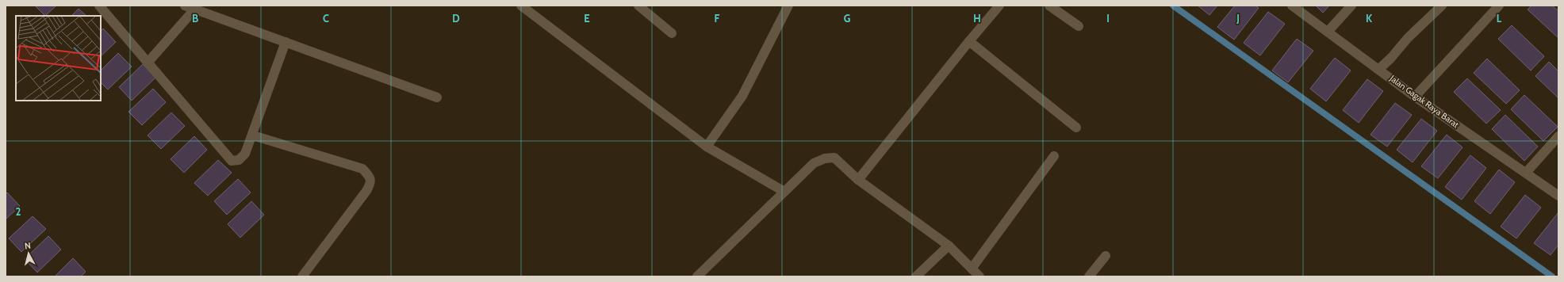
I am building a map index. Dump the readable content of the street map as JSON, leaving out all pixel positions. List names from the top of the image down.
{
  "streets": {
    "street": ["Jalan Gagak Raya Barat"]
  },
  "north": "top",
  "grid": {
    "columns": [
      "B",
      "C",
      "D",
      "E",
      "F",
      "G",
      "H",
      "I",
      "J",
      "K",
      "L"
    ],
    "rows": ["2"]
  }
}
